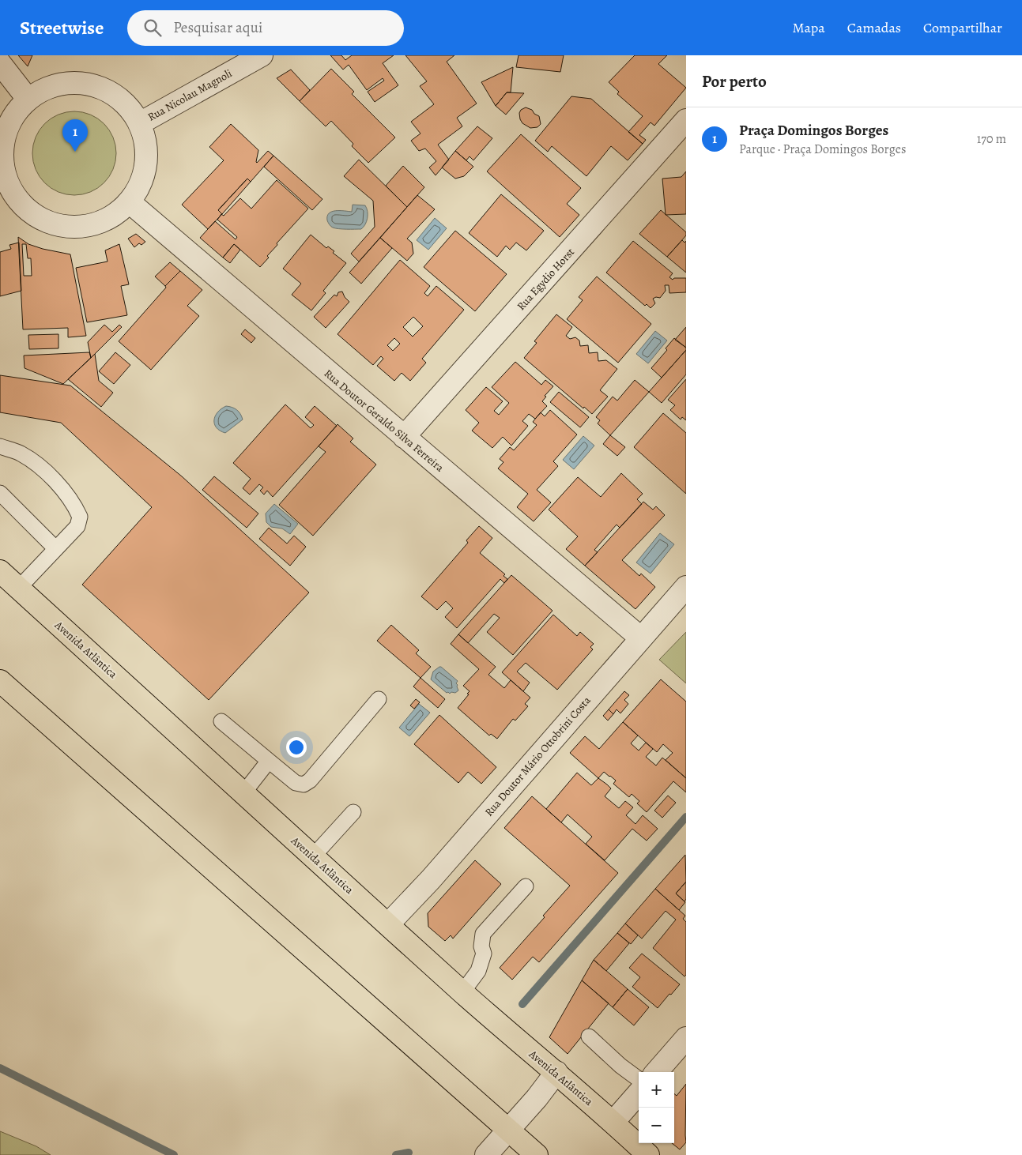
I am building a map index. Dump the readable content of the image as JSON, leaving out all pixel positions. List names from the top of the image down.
{
  "streets": {
    "main road": ["Avenida Atlântica"],
    "street": [
      "Rua Nicolau Magnoli",
      "Rua Egydio Horst",
      "Rua Doutor Geraldo Silva Ferreira",
      "Rua Doutor Mário Ottobrini Costa"
    ]
  },
  "crossings": [
    ["Rua Egydio Horst", "Rua Doutor Geraldo Silva Ferreira"],
    ["Rua Doutor Geraldo Silva Ferreira", "Rua Doutor Mário Ottobrini Costa"],
    ["Avenida Atlântica", "Rua Doutor Mário Ottobrini Costa"]
  ],
  "page": {
    "header": "Streetwise",
    "search": "Pesquisar aqui",
    "nav": ["Mapa", "Camadas", "Compartilhar"],
    "heading": "Por perto",
    "list": [
      {
        "mark": "1",
        "name": "Praça Domingos Borges",
        "note": "Parque · Praça Domingos Borges",
        "value": "170 m"
      }
    ],
    "pins": "1",
    "map_buttons": ["+", "−"]
  }
}
